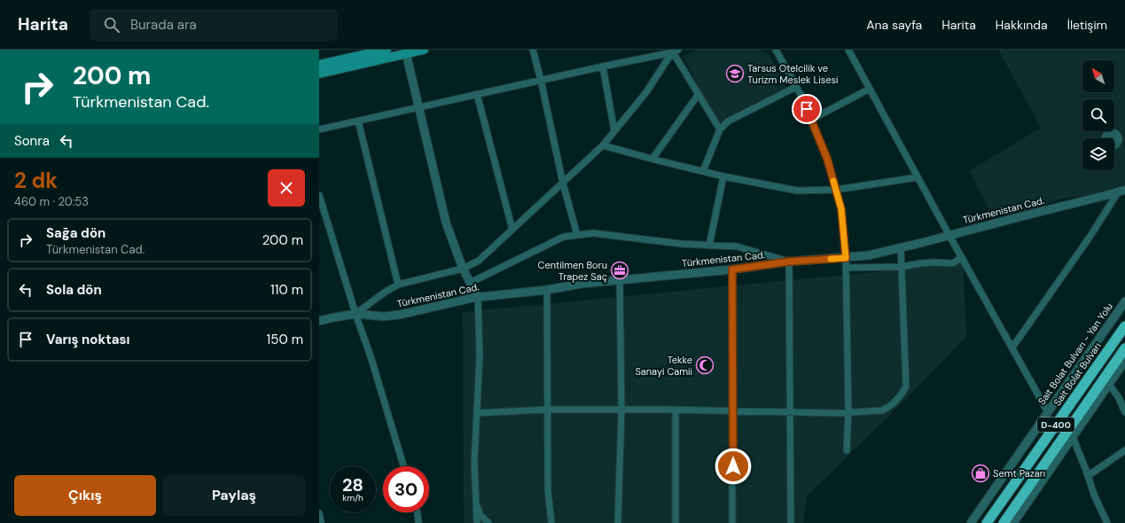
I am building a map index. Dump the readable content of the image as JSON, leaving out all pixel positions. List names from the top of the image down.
{
  "streets": {
    "highway": ["Sait Bolat Bulvarı", "D-400"],
    "street": ["Türkmenistan Cad.", "Sait Bolat Bulvarı - Yan Yolu"]
  },
  "places": {
    "school or university": ["Tarsus Otelcilik ve Turizm Meslek Lisesi"],
    "office": ["Centilmen Boru Trapez Saç"],
    "mosque": ["Tekke Sanayi Camii"],
    "shop": ["Semt Pazarı"]
  },
  "north": "top left",
  "page": {
    "header": "Harita",
    "search": "Burada ara",
    "nav": [
      "Ana sayfa",
      "Harita",
      "Hakkında",
      "İletişim"
    ],
    "turn": ["200 m", "Türkmenistan Cad."],
    "then": "Sonra",
    "heading": ["2 dk", "460 m · 20:53"],
    "list": [
      {
        "name": "Sağa dön",
        "note": "Türkmenistan Cad.",
        "value": "200 m"
      },
      {
        "name": "Sola dön",
        "value": "110 m"
      },
      {
        "name": "Varış noktası",
        "value": "150 m"
      }
    ],
    "speed": "28 km/h",
    "limit": "30",
    "buttons": ["Çıkış", "Paylaş"]
  }
}
